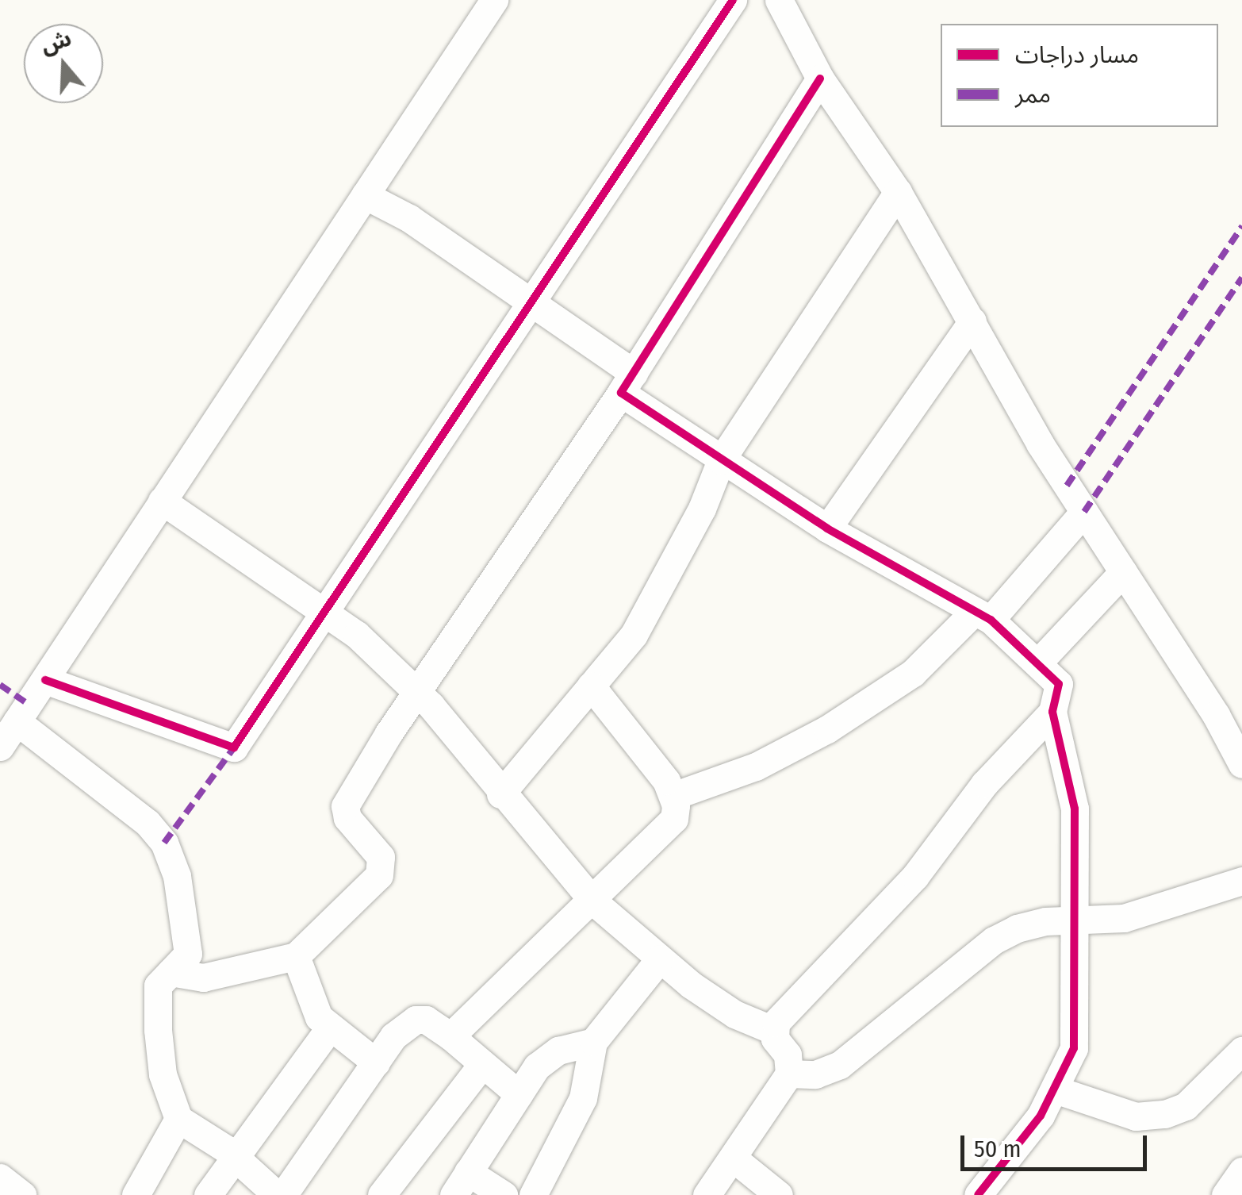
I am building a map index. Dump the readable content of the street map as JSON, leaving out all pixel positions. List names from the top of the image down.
{
  "legend": ["مسار دراجات", "ممر"],
  "scale_bar": "50 m",
  "north": "top"
}
